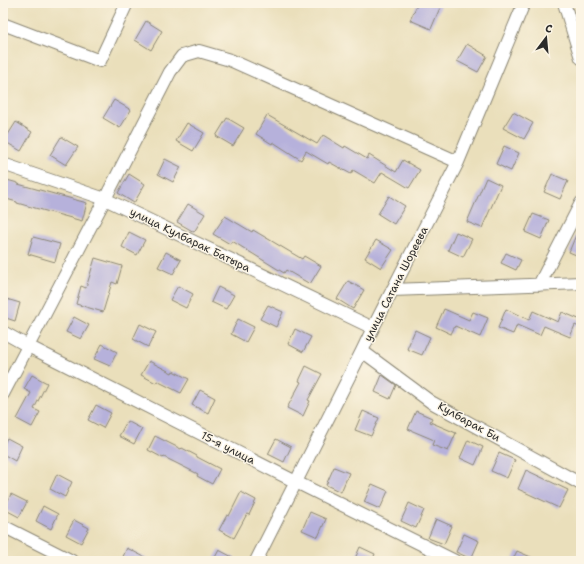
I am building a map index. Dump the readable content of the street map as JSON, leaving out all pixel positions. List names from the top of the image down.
{
  "streets": {
    "street": [
      "улица Кулбарак Батыра",
      "улица Сатана Шореева",
      "Кулбарак Би",
      "15-я улица"
    ]
  },
  "crossings": [
    ["улица Кулбарак Батыра", "улица Сатана Шореева"],
    ["улица Сатана Шореева", "Кулбарак Би"],
    ["улица Сатана Шореева", "15-я улица"]
  ],
  "north": "top"
}
